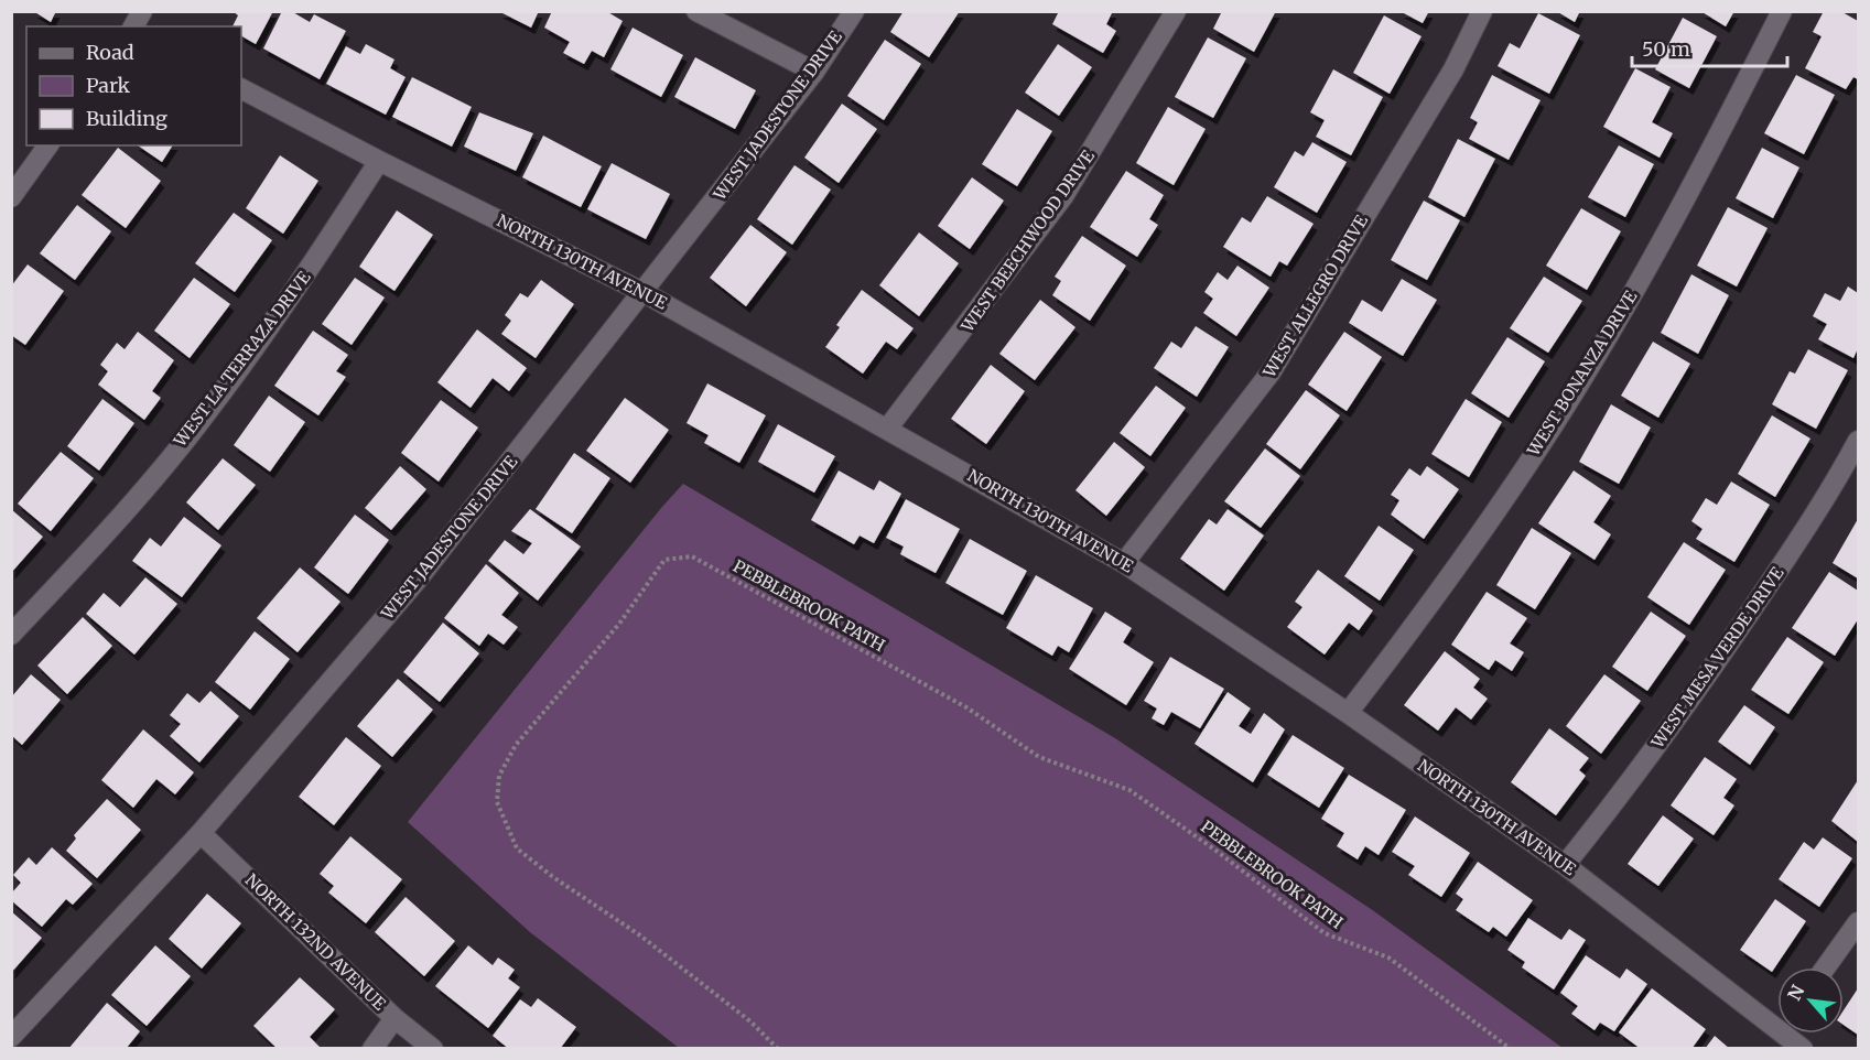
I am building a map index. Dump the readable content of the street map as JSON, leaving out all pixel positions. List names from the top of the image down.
{
  "streets": {
    "street": [
      "WEST JADESTONE DRIVE",
      "WEST BEECHWOOD DRIVE",
      "NORTH 130TH AVENUE",
      "WEST ALLEGRO DRIVE",
      "WEST LA TERRAZA DRIVE",
      "WEST BONANZA DRIVE",
      "WEST MESA VERDE DRIVE",
      "NORTH 132ND AVENUE"
    ],
    "path": ["PEBBLEBROOK PATH"]
  },
  "crossings": [
    ["WEST JADESTONE DRIVE", "NORTH 130TH AVENUE"],
    ["WEST JADESTONE DRIVE", "NORTH 132ND AVENUE"],
    ["WEST BEECHWOOD DRIVE", "NORTH 130TH AVENUE"],
    ["NORTH 130TH AVENUE", "WEST ALLEGRO DRIVE"],
    ["NORTH 130TH AVENUE", "WEST LA TERRAZA DRIVE"],
    ["NORTH 130TH AVENUE", "WEST BONANZA DRIVE"],
    ["NORTH 130TH AVENUE", "WEST MESA VERDE DRIVE"]
  ],
  "legend": ["Road", "Park", "Building"],
  "scale_bar": "50 m",
  "north": "top left"
}
